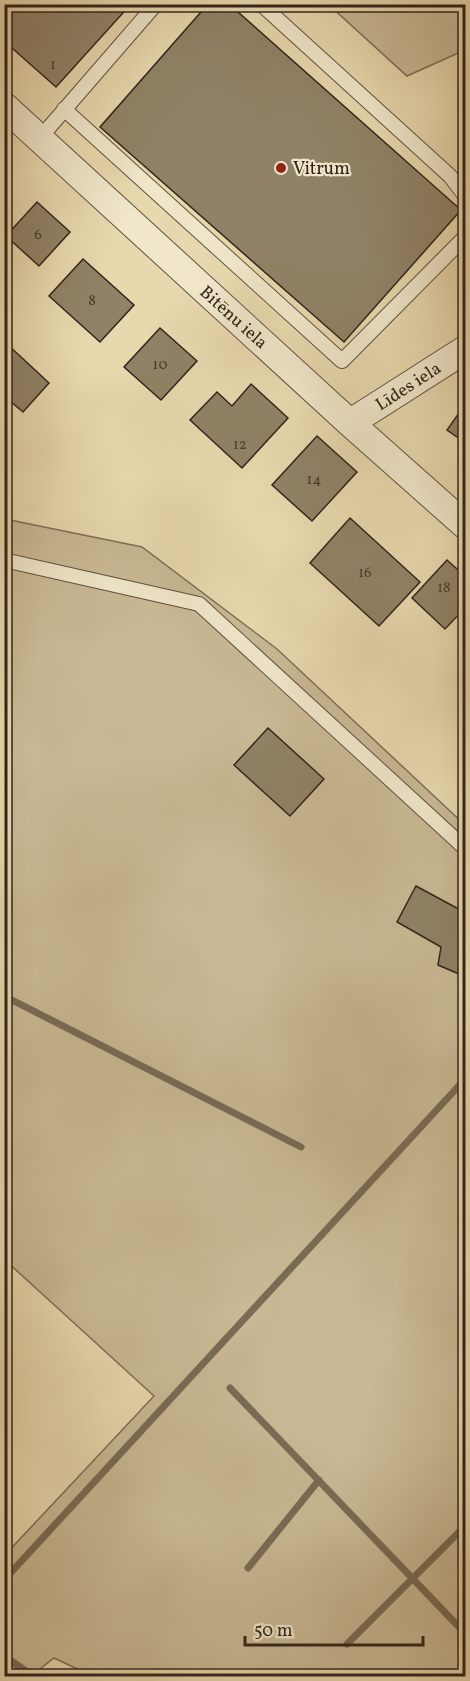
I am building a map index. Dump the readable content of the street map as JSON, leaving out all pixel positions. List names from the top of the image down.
{
  "streets": {
    "street": ["Bitēnu iela", "Līdes iela"]
  },
  "crossings": [
    ["Bitēnu iela", "Līdes iela"]
  ],
  "places": ["Vitrum"],
  "house_numbers": [
    "1",
    "6",
    "8",
    "10",
    "12",
    "14",
    "16",
    "18"
  ],
  "scale_bar": "50 m"
}
